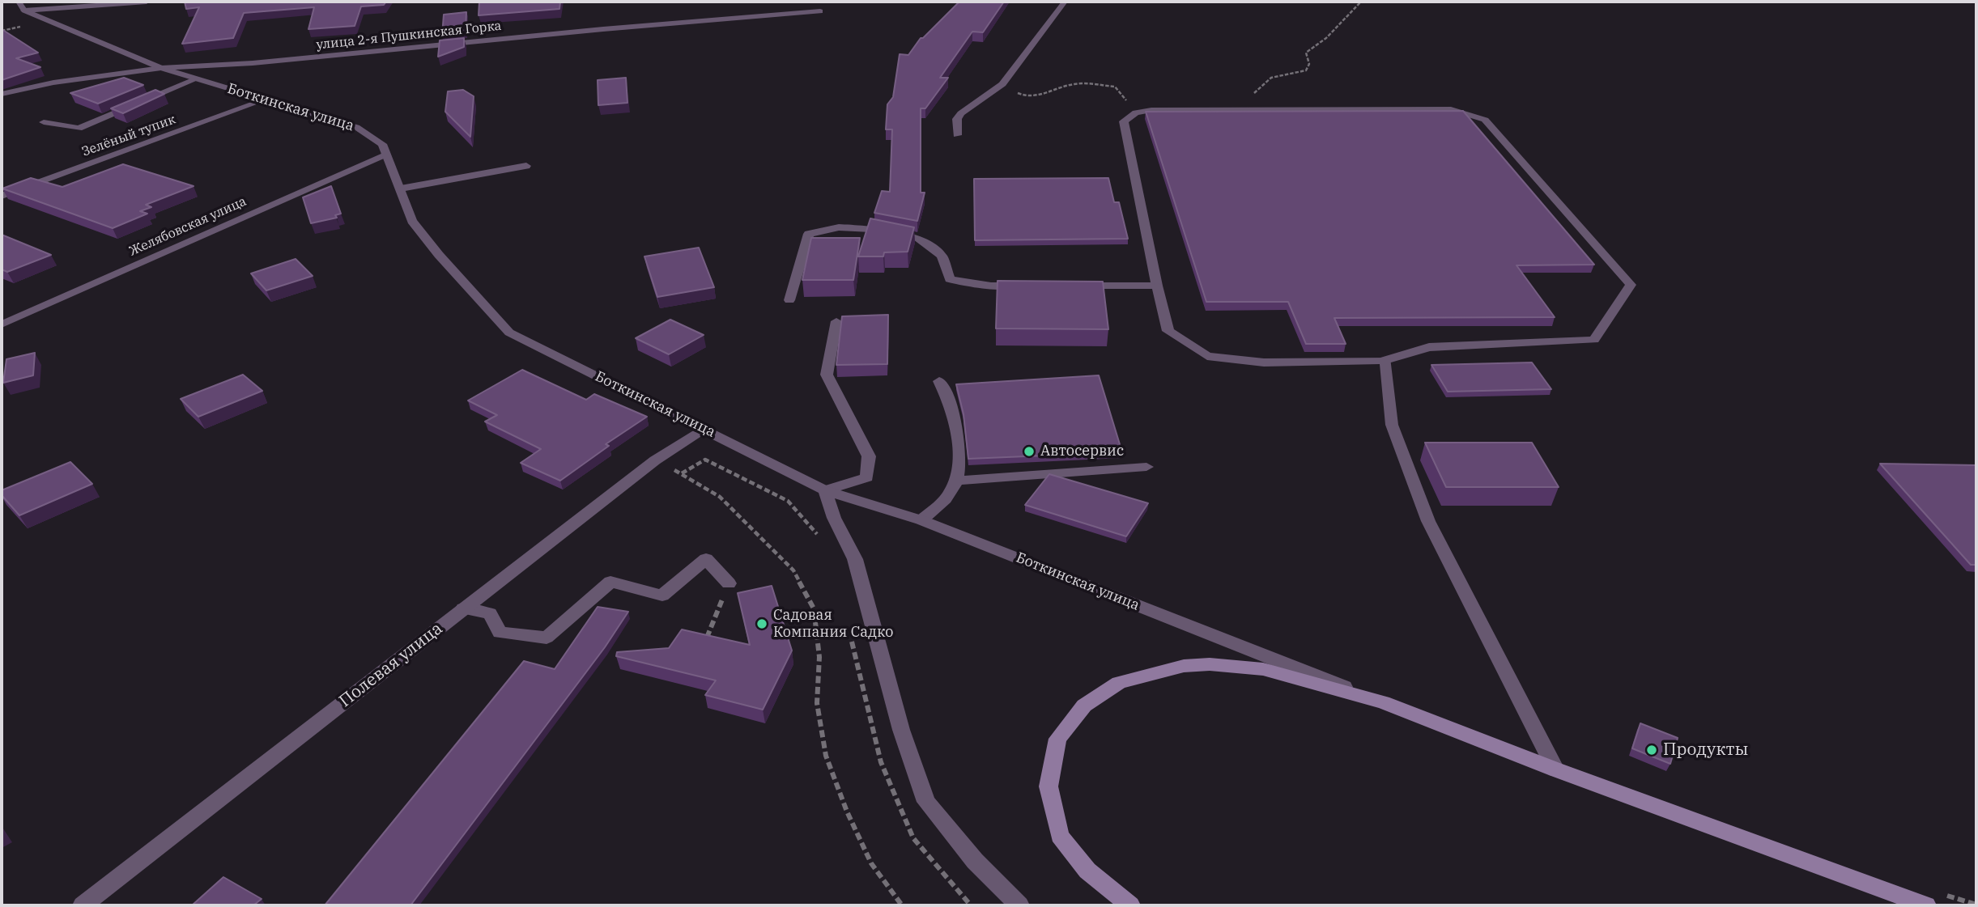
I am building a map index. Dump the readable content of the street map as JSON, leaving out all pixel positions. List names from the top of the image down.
{
  "streets": {
    "street": [
      "улица 2-я Пушкинская Горка",
      "Боткинская улица",
      "Зелёный тупик",
      "Желябовская улица",
      "Полевая улица"
    ]
  },
  "crossings": [
    ["улица 2-я Пушкинская Горка", "Боткинская улица"],
    ["Боткинская улица", "Зелёный тупик"],
    ["Боткинская улица", "Желябовская улица"],
    ["Боткинская улица", "Полевая улица"]
  ],
  "places": ["Автосервис", "Садовая Компания Садко", "Продукты"]
}
